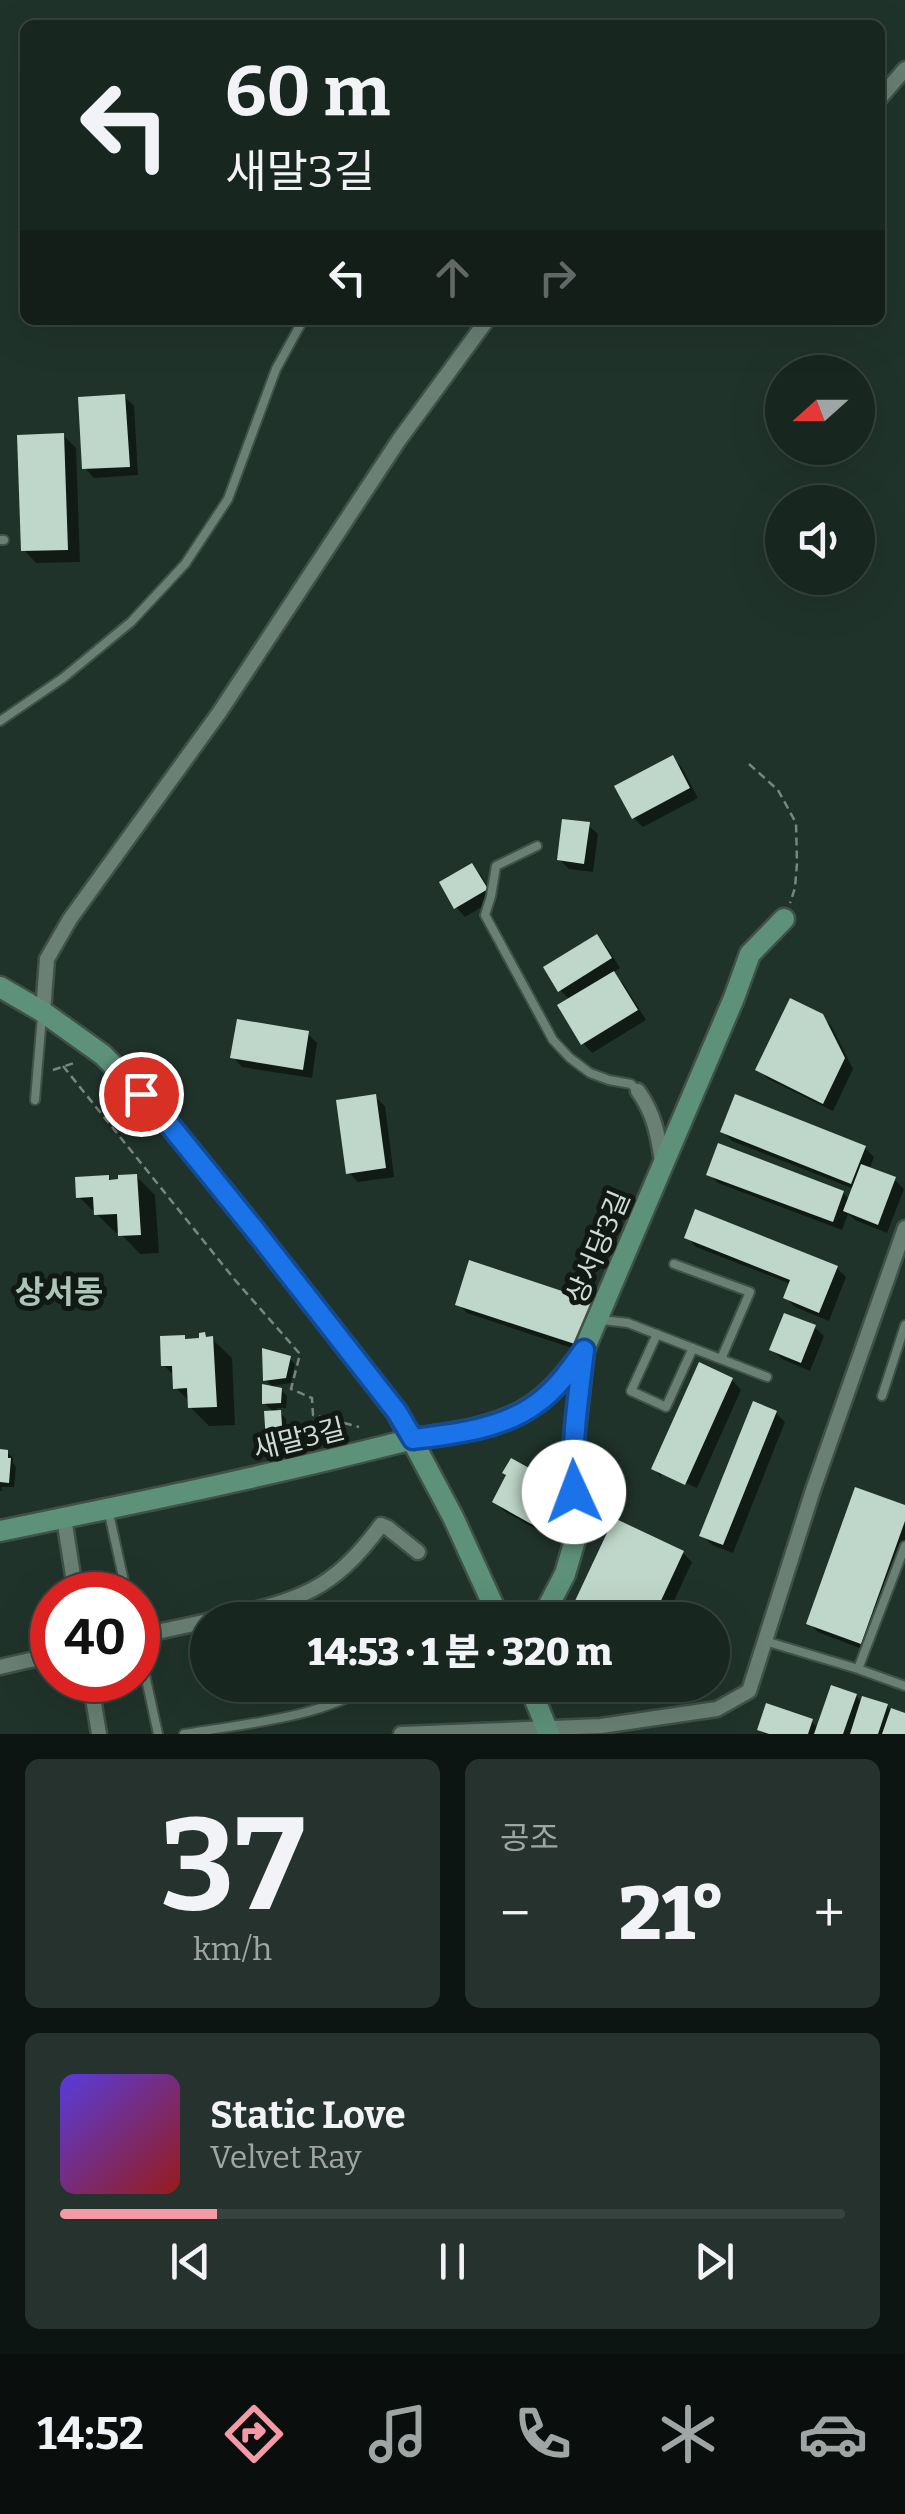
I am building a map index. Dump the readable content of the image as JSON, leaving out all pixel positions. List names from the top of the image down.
{
  "streets": {
    "street": ["상서당3길", "새말3길"]
  },
  "crossings": [
    ["상서당3길", "새말3길"]
  ],
  "districts": ["상서동"],
  "north": "left",
  "page": {
    "turn": ["60 m", "새말3길"],
    "limit": "40",
    "trip": "14:53 · 1 분 · 320 m",
    "tile": [
      ["37", "km/h"],
      "공조"
    ],
    "heat": ["−", "21°", "+"],
    "song": ["Static Love", "Velvet Ray"],
    "tabs": "14:52"
  }
}
